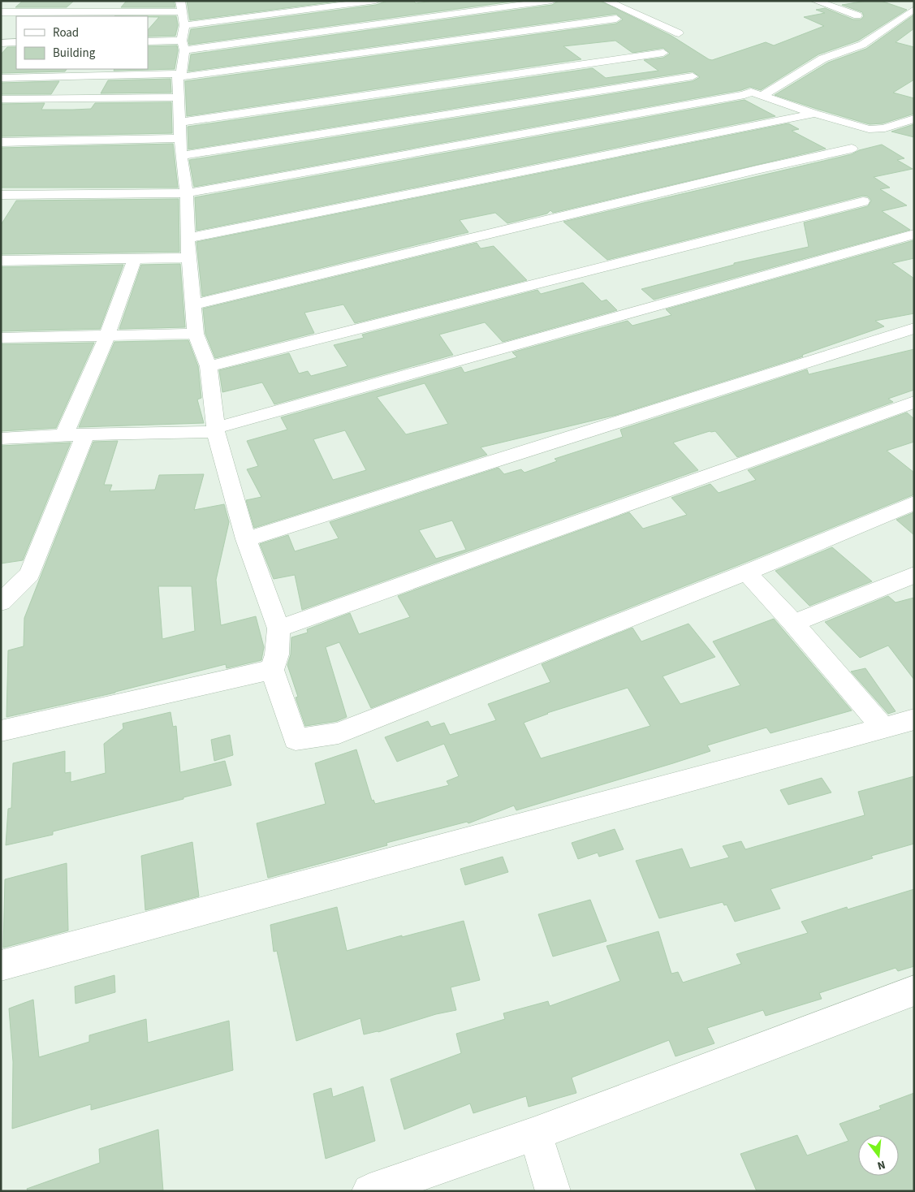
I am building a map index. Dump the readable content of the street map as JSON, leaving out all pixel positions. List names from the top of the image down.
{
  "legend": ["Road", "Building"],
  "north": "bottom"
}
